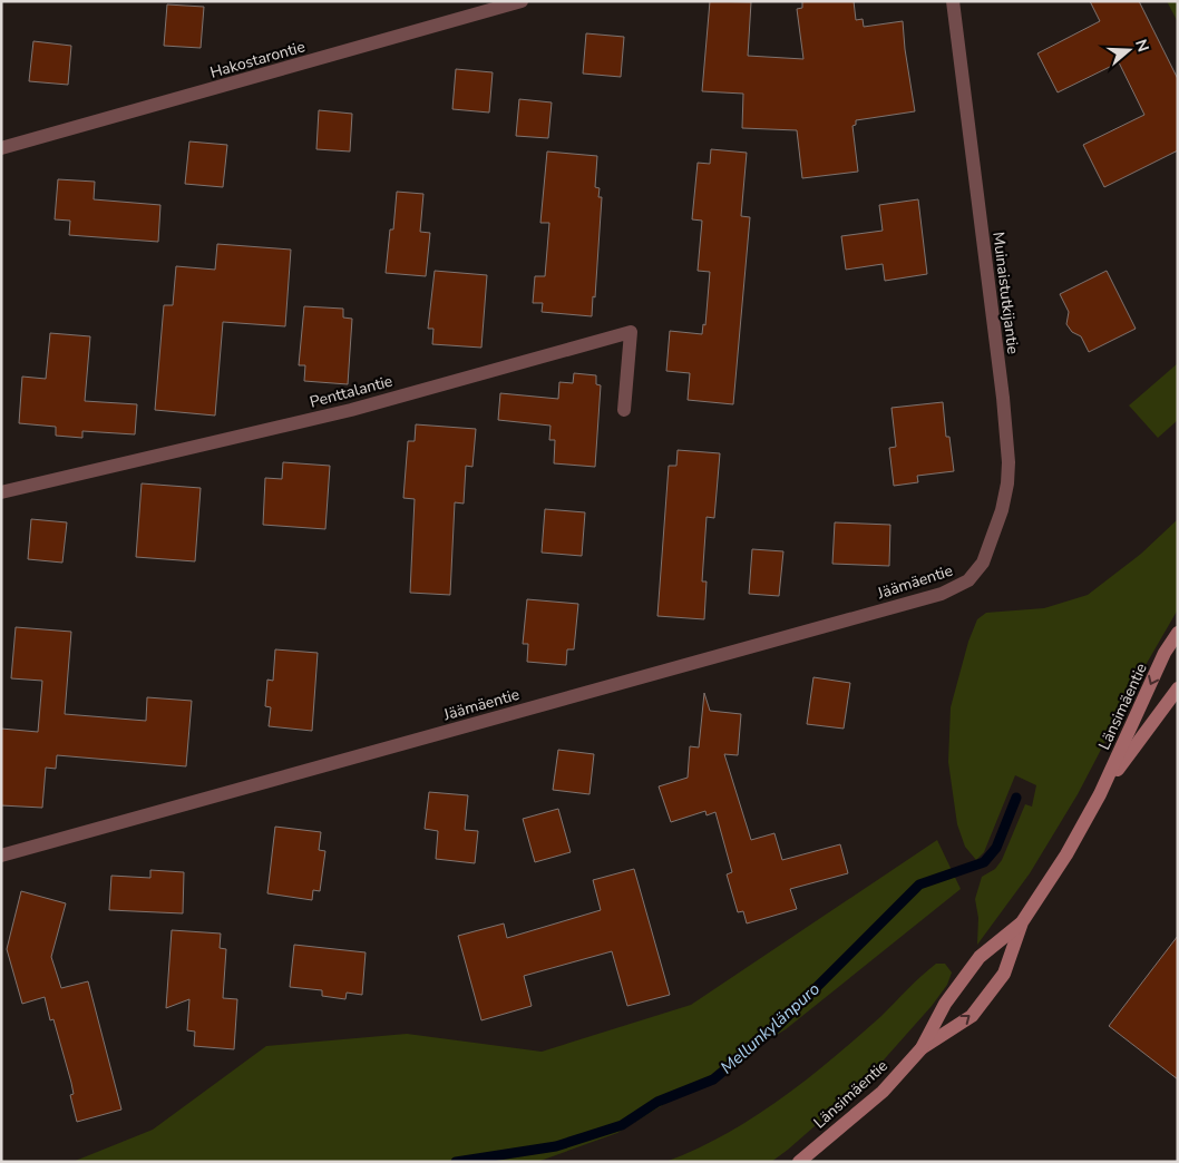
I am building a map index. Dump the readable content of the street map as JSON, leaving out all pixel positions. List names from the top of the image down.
{
  "streets": {
    "main road": ["Länsimäentie"],
    "street": [
      "Hakostarontie",
      "Muinaistutkijantie",
      "Penttalantie",
      "Jäämäentie"
    ]
  },
  "crossings": [
    ["Muinaistutkijantie", "Jäämäentie"]
  ],
  "water": ["Mellunkylänpuro"],
  "north": "right"
}
